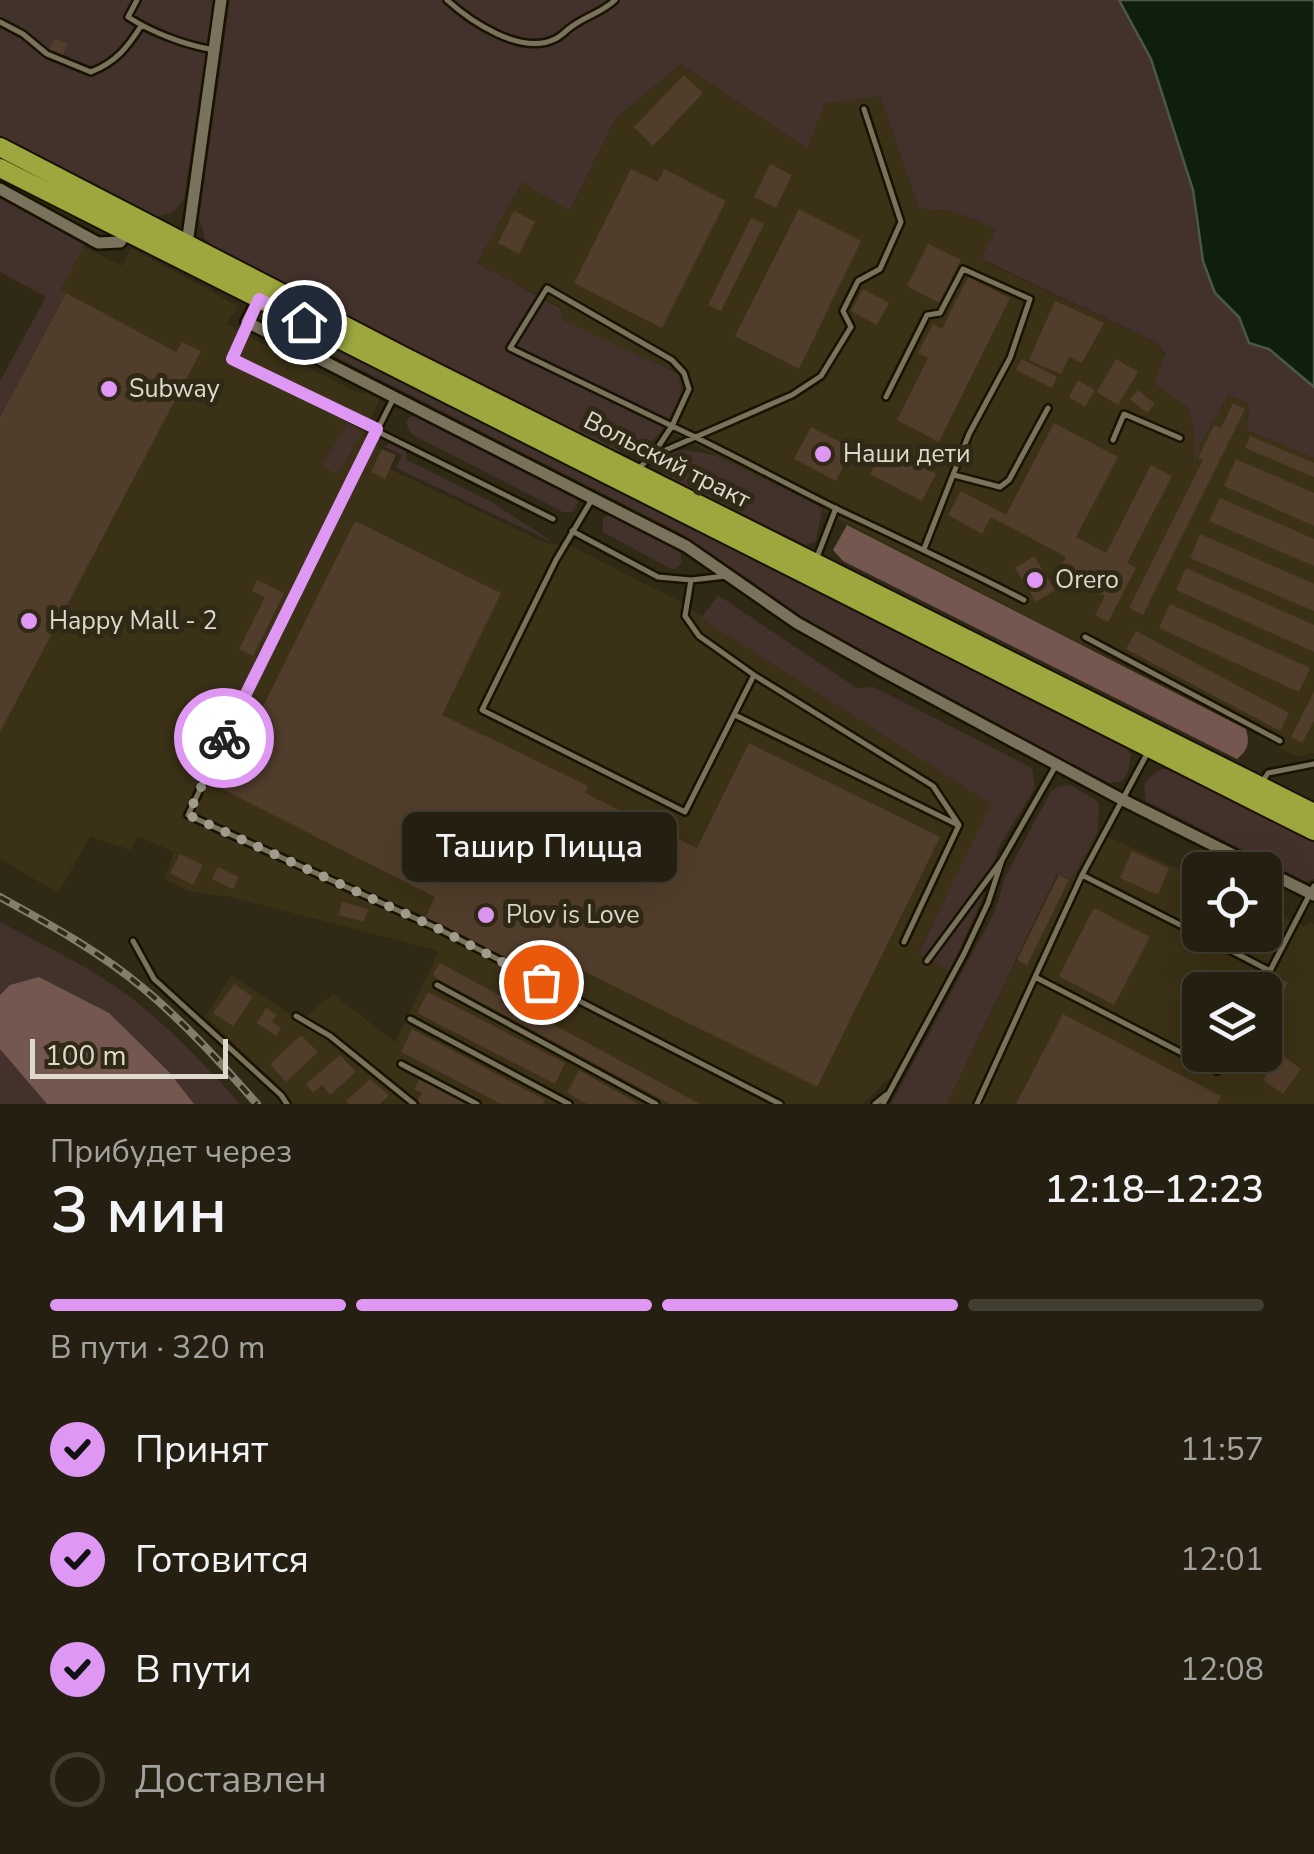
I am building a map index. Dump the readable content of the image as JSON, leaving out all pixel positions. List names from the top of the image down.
{
  "streets": {
    "main road": ["Вольский тракт"]
  },
  "places": [
    "Subway",
    "Наши дети",
    "Orero",
    "Happy Mall - 2",
    "Plov is Love",
    "Ташир Пицца"
  ],
  "scale_bar": "100 m",
  "page": {
    "bubble": "Ташир Пицца",
    "scale": "100 m",
    "heading": ["3 мин", "Прибудет через", "12:18–12:23"],
    "bar": "В пути · 320 m",
    "list": [
      ["Принят", "11:57"],
      ["Готовится", "12:01"],
      ["В пути", "12:08"],
      "Доставлен"
    ]
  }
}
